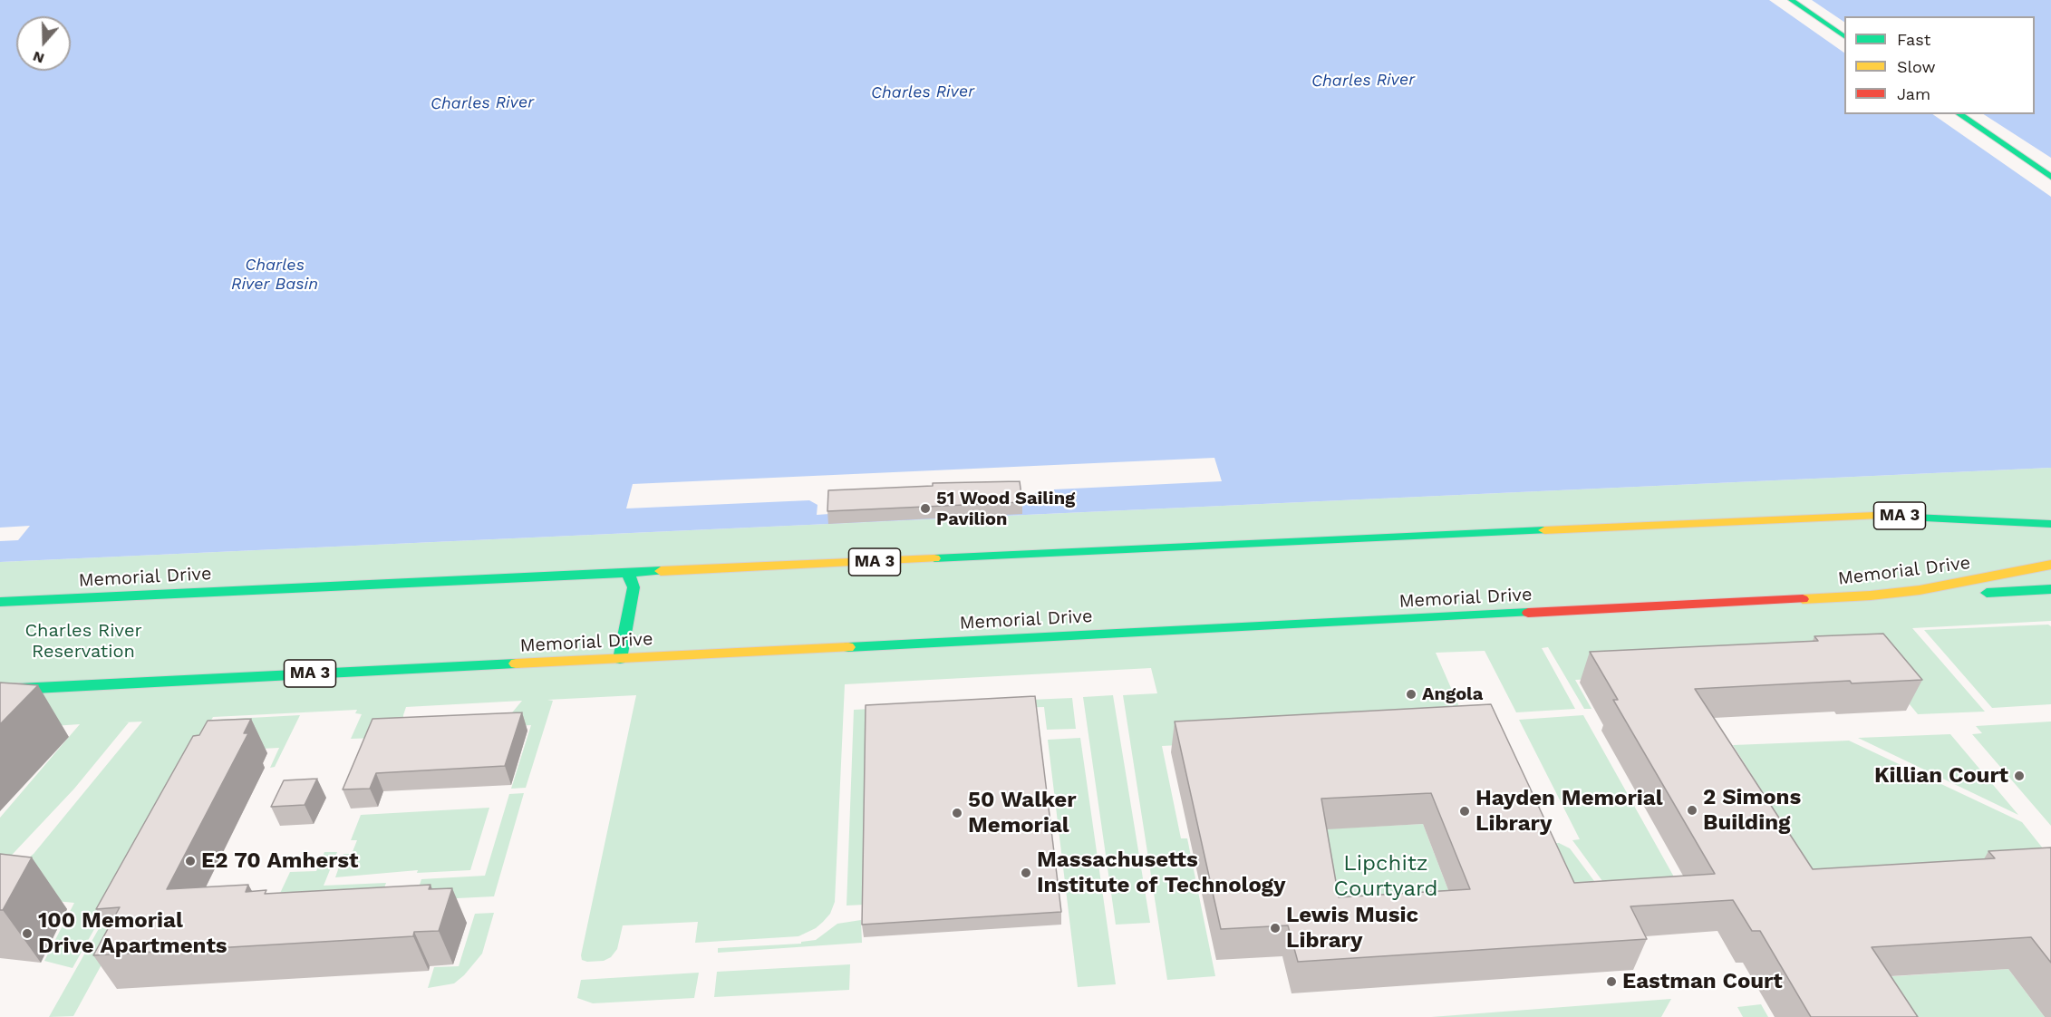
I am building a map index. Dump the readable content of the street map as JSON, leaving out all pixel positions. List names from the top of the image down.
{
  "streets": {
    "main road": ["MA 3", "Memorial Drive"]
  },
  "water": ["Charles River", "Charles River Basin"],
  "parks": ["Charles River Reservation", "Lipchitz Courtyard"],
  "places": [
    "51 Wood Sailing Pavilion",
    "Angola",
    "Killian Court",
    "2 Simons Building",
    "Hayden Memorial Library",
    "50 Walker Memorial",
    "E2 70 Amherst",
    "Massachusetts Institute of Technology",
    "Lewis Music Library",
    "100 Memorial Drive Apartments",
    "Eastman Court"
  ],
  "legend": ["Fast", "Slow", "Jam"],
  "north": "bottom"
}
